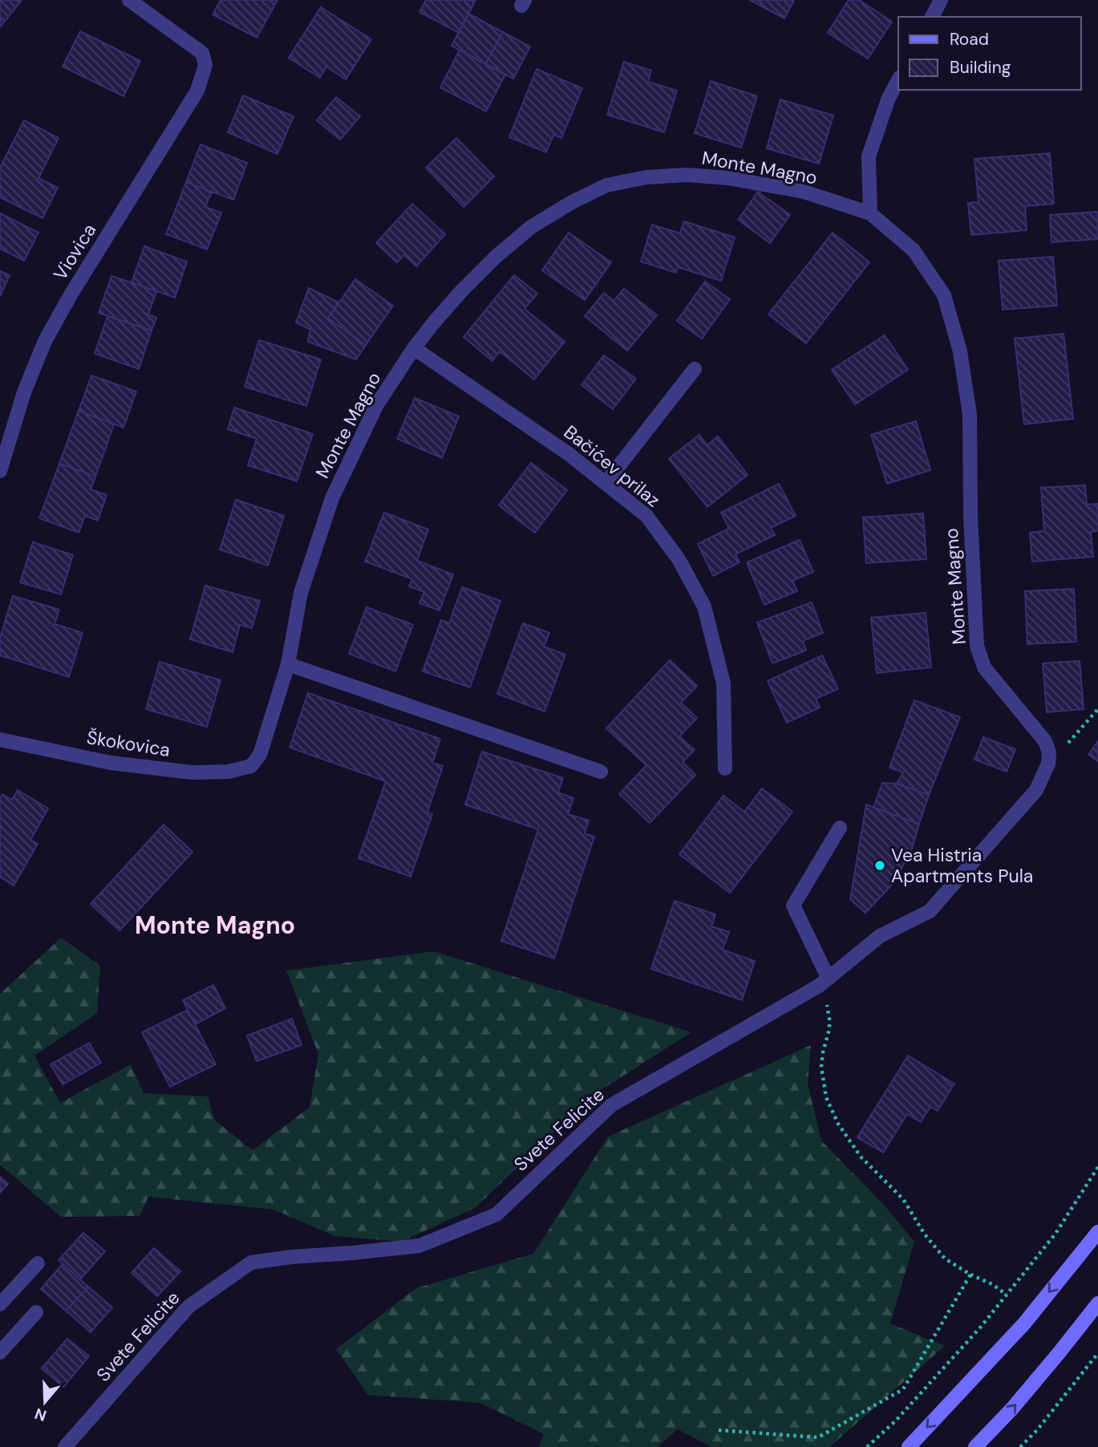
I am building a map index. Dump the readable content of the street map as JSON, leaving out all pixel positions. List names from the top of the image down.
{
  "streets": {
    "street": [
      "Monte Magno",
      "Viovica",
      "Bačićev prilaz",
      "Škokovica",
      "Svete Felicite"
    ]
  },
  "crossings": [
    ["Monte Magno", "Bačićev prilaz"],
    ["Monte Magno", "Škokovica"],
    ["Monte Magno", "Svete Felicite"]
  ],
  "districts": ["Monte Magno"],
  "places": ["Vea Histria Apartments Pula"],
  "legend": ["Road", "Building"],
  "north": "bottom"
}
